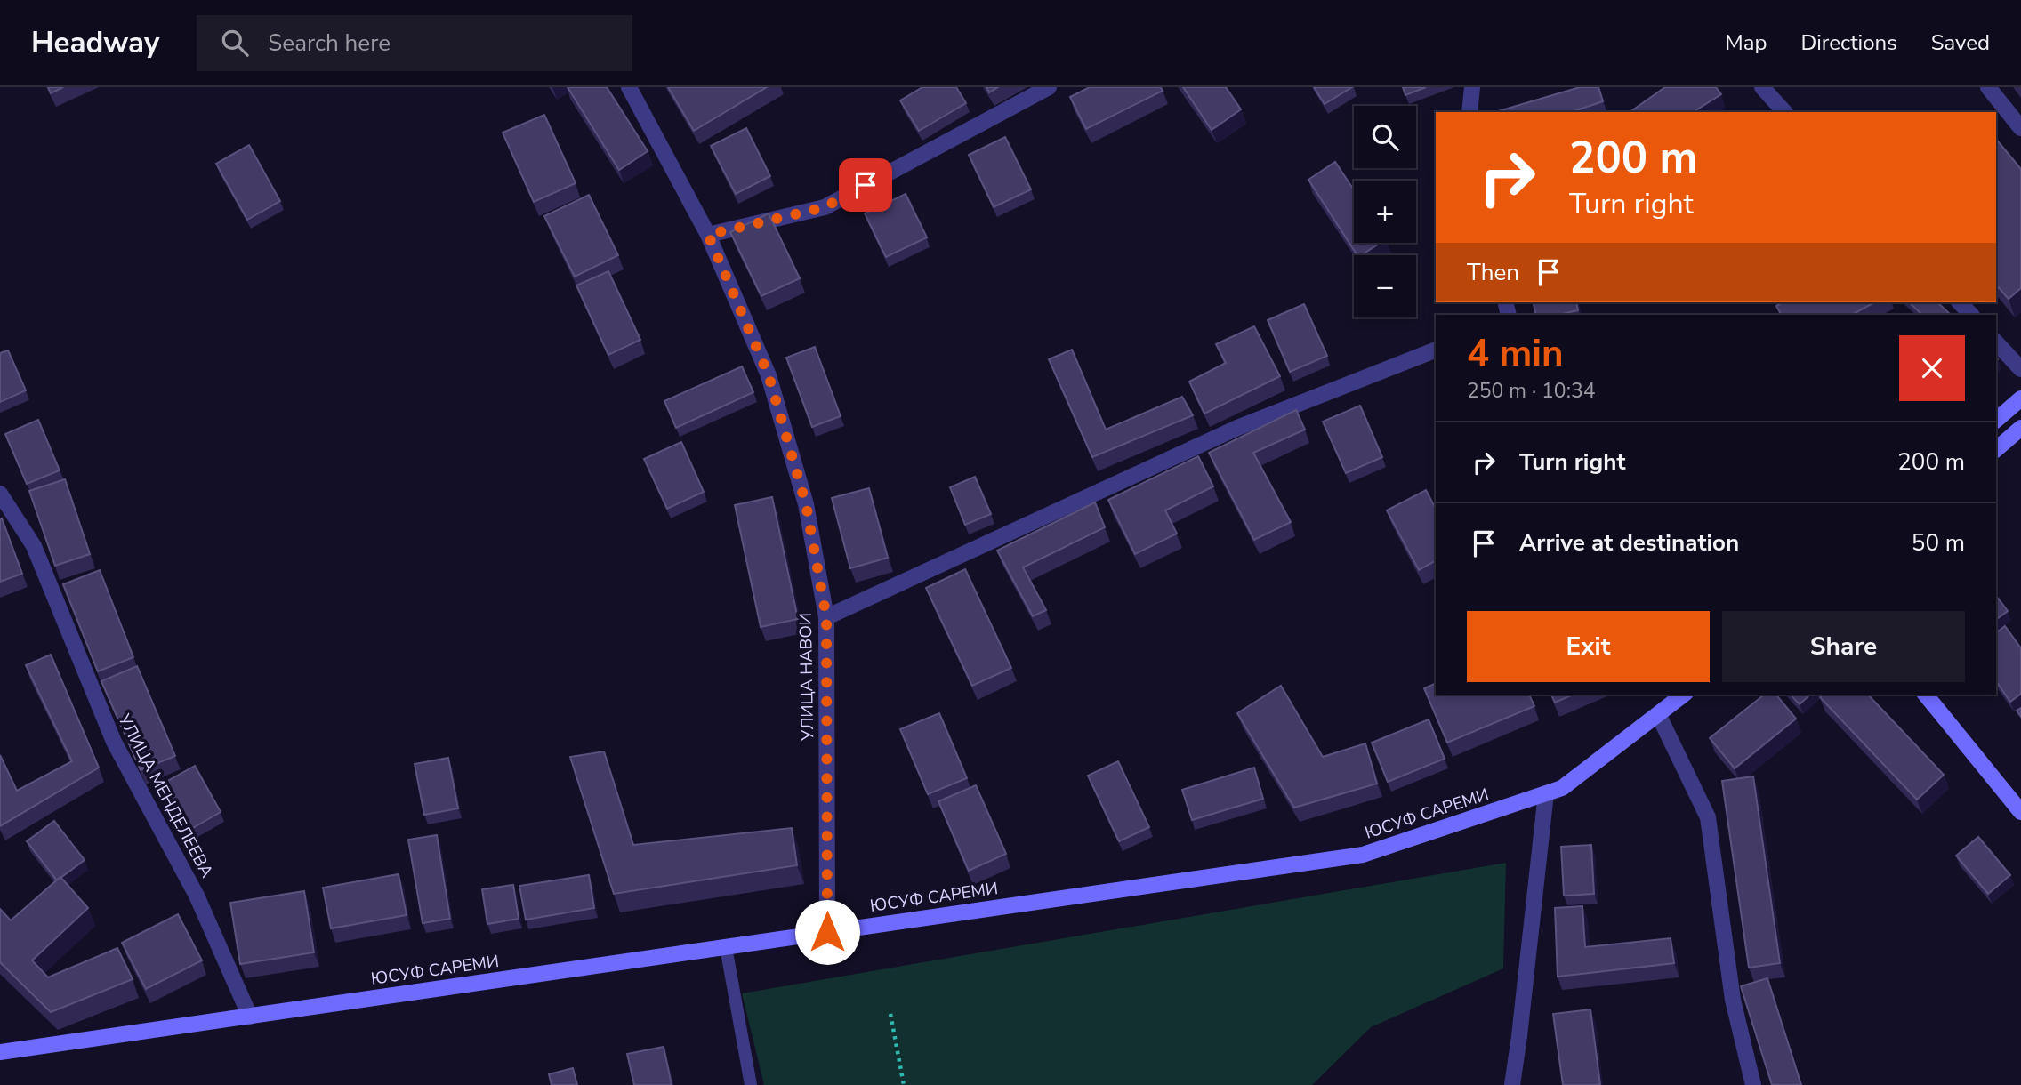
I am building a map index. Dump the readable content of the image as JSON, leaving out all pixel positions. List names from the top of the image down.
{
  "streets": {
    "main road": ["ЮСУФ САРЕМИ"],
    "street": ["УЛИЦА НАВОИ", "УЛИЦА МЕНДЕЛЕЕВА"]
  },
  "crossings": [
    ["УЛИЦА НАВОИ", "ЮСУФ САРЕМИ"],
    ["УЛИЦА МЕНДЕЛЕЕВА", "ЮСУФ САРЕМИ"]
  ],
  "page": {
    "header": "Headway",
    "search": "Search here",
    "nav": ["Map", "Directions", "Saved"],
    "map_buttons": ["+", "−"],
    "turn": ["200 m", "Turn right"],
    "then": "Then",
    "heading": ["4 min", "250 m · 10:34"],
    "list": [
      {
        "name": "Turn right",
        "value": "200 m"
      },
      {
        "name": "Arrive at destination",
        "value": "50 m"
      }
    ],
    "buttons": ["Exit", "Share"]
  }
}
